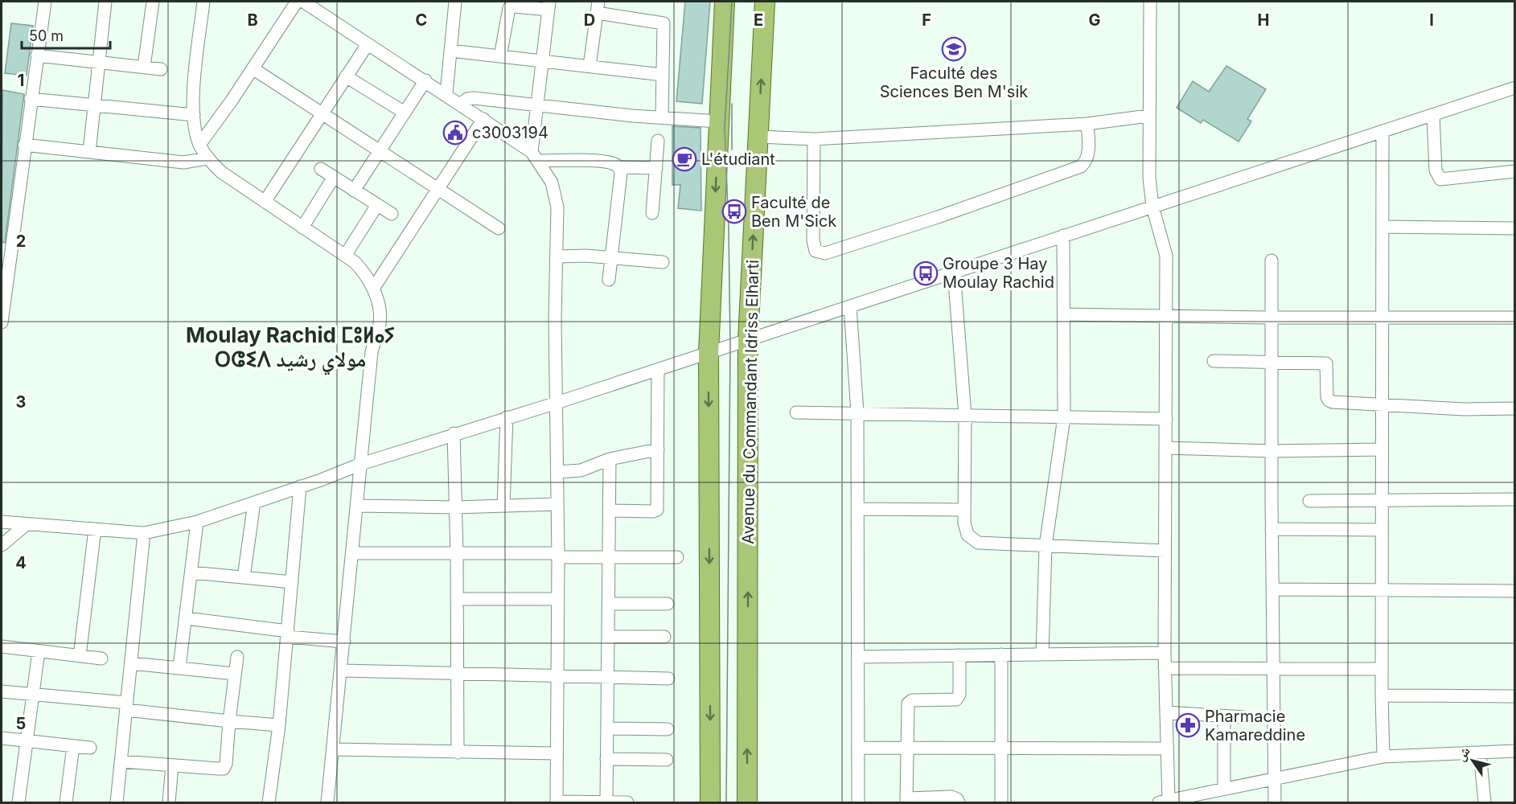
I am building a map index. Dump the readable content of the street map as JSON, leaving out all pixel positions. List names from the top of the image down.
{
  "streets": {
    "main road": ["Avenue du Commandant Idriss Elharti"]
  },
  "districts": ["Moulay Rachid ⵎⵓⵍⴰⵢ ⵔⵛⵉⴷ مولاي رشيد"],
  "places": {
    "school or university": ["Faculté des Sciences Ben M'sik"],
    "public building": ["c3003194"],
    "cafe": ["L'étudiant"],
    "bus stop": ["Faculté de Ben M'Sick", "Groupe 3 Hay Moulay Rachid"],
    "pharmacy": ["Pharmacie Kamareddine"]
  },
  "scale_bar": "50 m",
  "north": "top left",
  "grid": {
    "columns": [
      "B",
      "C",
      "D",
      "E",
      "F",
      "G",
      "H",
      "I"
    ],
    "rows": [
      "1",
      "2",
      "3",
      "4",
      "5"
    ]
  }
}
